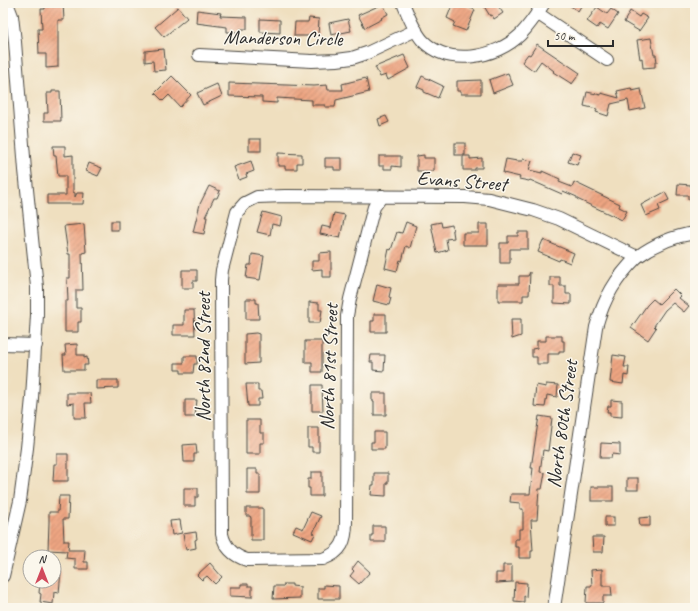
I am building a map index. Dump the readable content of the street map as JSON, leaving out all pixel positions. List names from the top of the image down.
{
  "streets": {
    "street": [
      "Manderson Circle",
      "Evans Street",
      "North 82nd Street",
      "North 81st Street",
      "North 80th Street"
    ]
  },
  "crossings": [
    ["Evans Street", "North 82nd Street"],
    ["Evans Street", "North 81st Street"],
    ["Evans Street", "North 80th Street"],
    ["North 82nd Street", "North 81st Street"]
  ],
  "scale_bar": "50 m",
  "north": "top"
}
